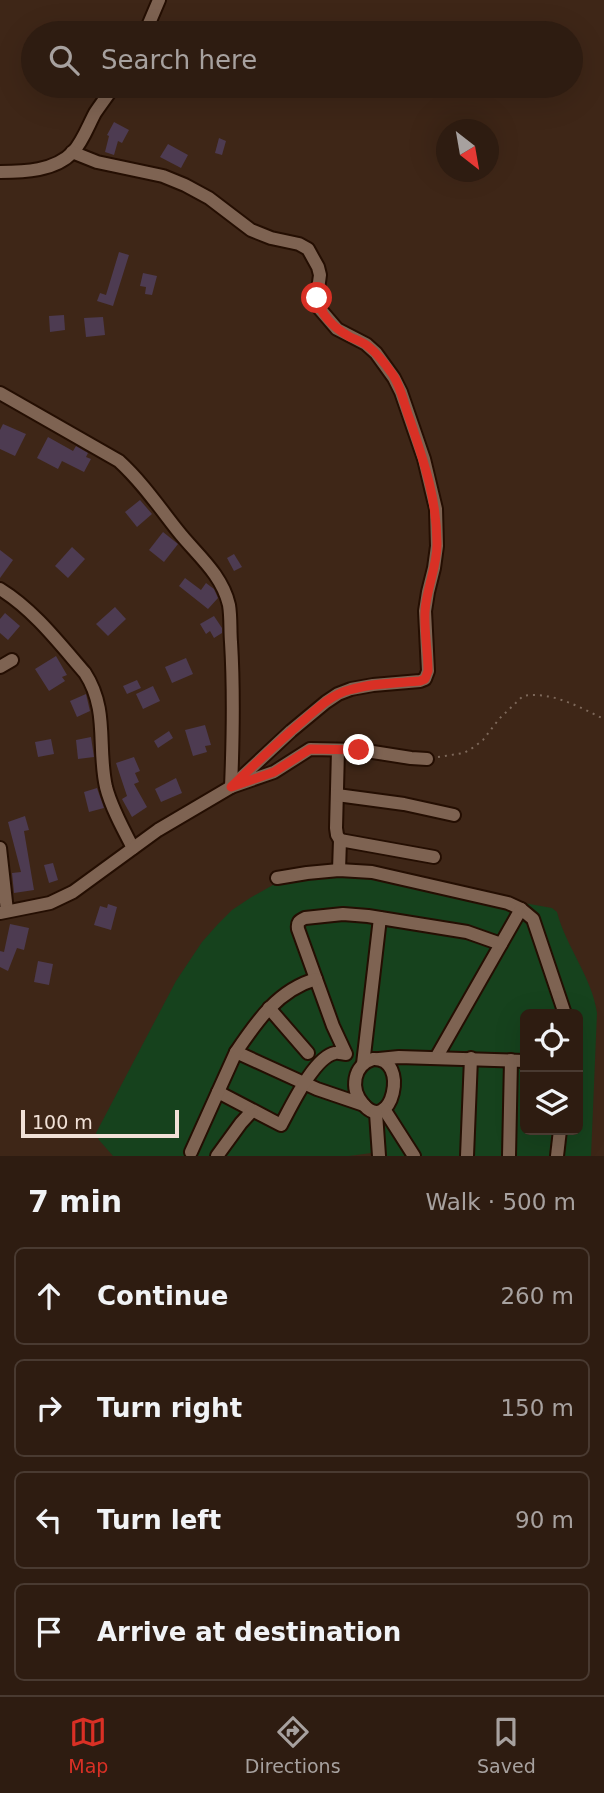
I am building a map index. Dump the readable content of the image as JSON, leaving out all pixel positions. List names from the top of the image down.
{
  "scale_bar": "100 m",
  "north": "bottom right",
  "page": {
    "search": "Search here",
    "scale": "100 m",
    "heading": ["7 min", "Walk · 500 m"],
    "list": [
      ["Continue", "260 m"],
      ["Turn right", "150 m"],
      ["Turn left", "90 m"],
      "Arrive at destination"
    ],
    "nav": ["Map", "Directions", "Saved"]
  }
}
